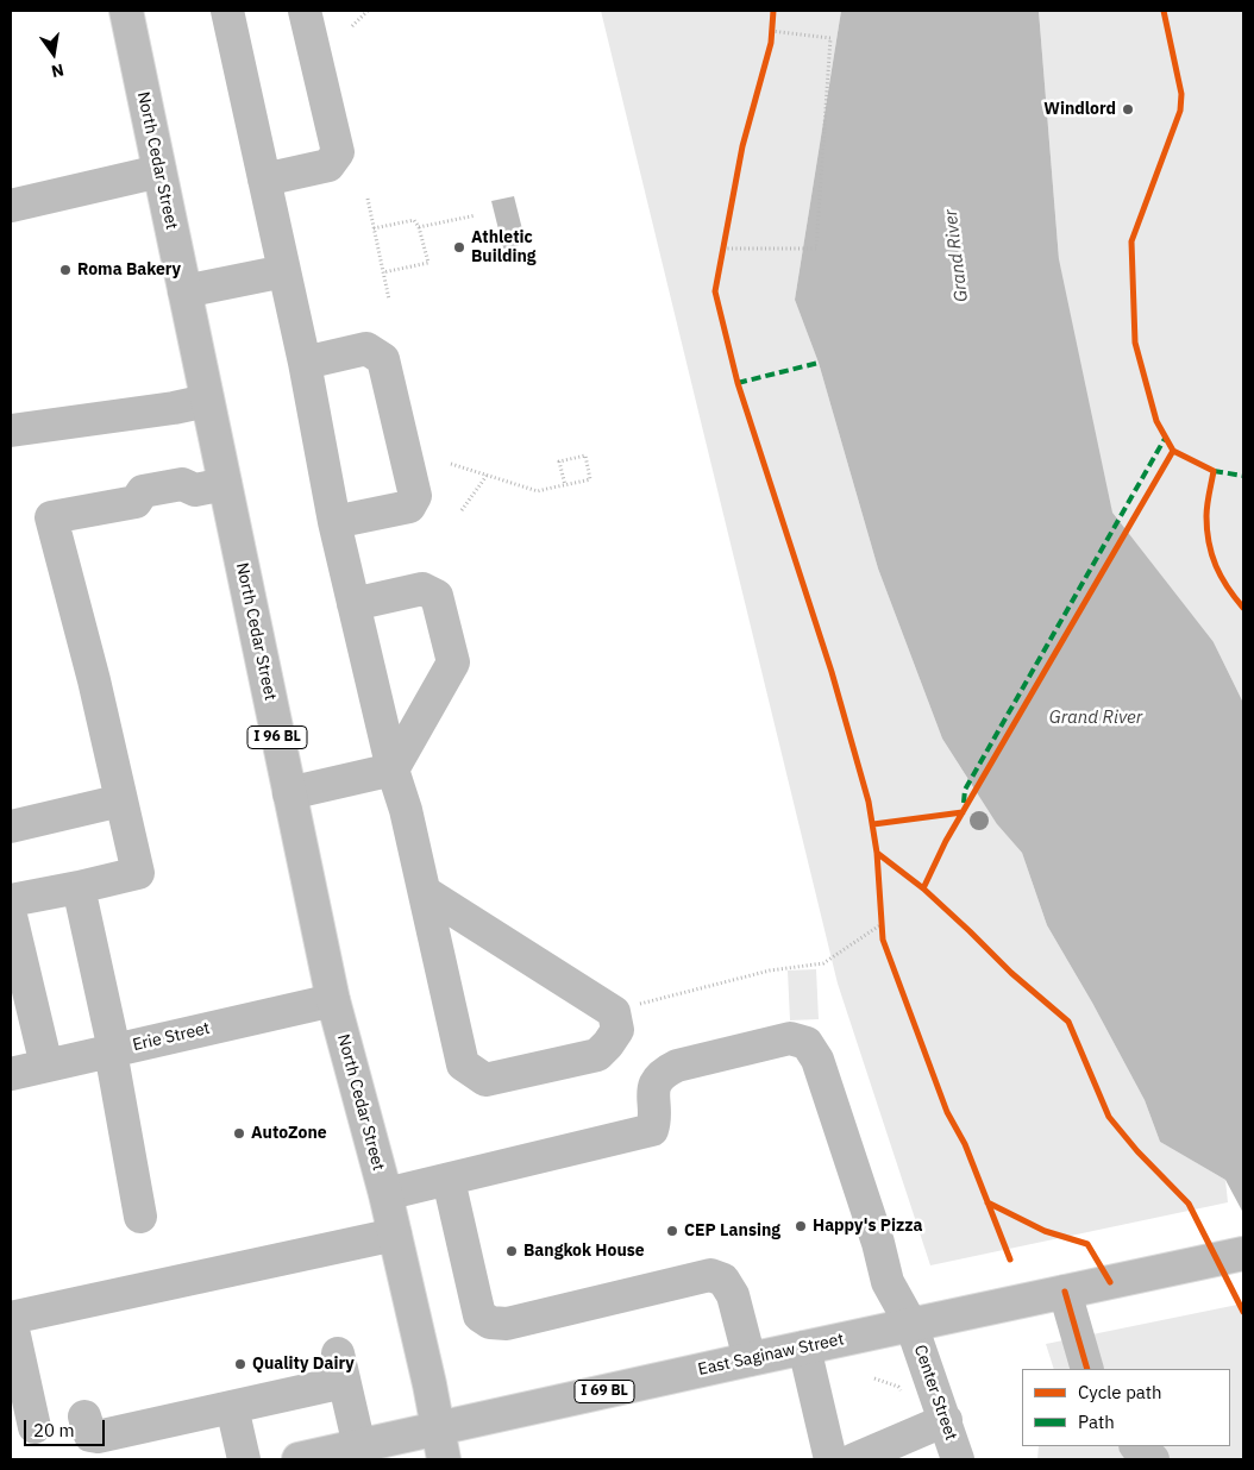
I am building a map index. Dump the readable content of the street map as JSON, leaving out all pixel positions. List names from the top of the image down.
{
  "streets": {
    "main road": [
      "North Cedar Street",
      "I 96 BL",
      "Erie Street",
      "East Saginaw Street",
      "I 69 BL",
      "Center Street"
    ]
  },
  "crossings": [
    ["North Cedar Street", "Erie Street"],
    ["North Cedar Street", "East Saginaw Street"],
    ["East Saginaw Street", "Center Street"]
  ],
  "water": ["Grand River"],
  "places": [
    "Windlord",
    "Athletic Building",
    "Roma Bakery",
    "AutoZone",
    "Happy's Pizza",
    "CEP Lansing",
    "Bangkok House",
    "Quality Dairy"
  ],
  "legend": ["Cycle path", "Path"],
  "scale_bar": "20 m",
  "north": "bottom"
}
